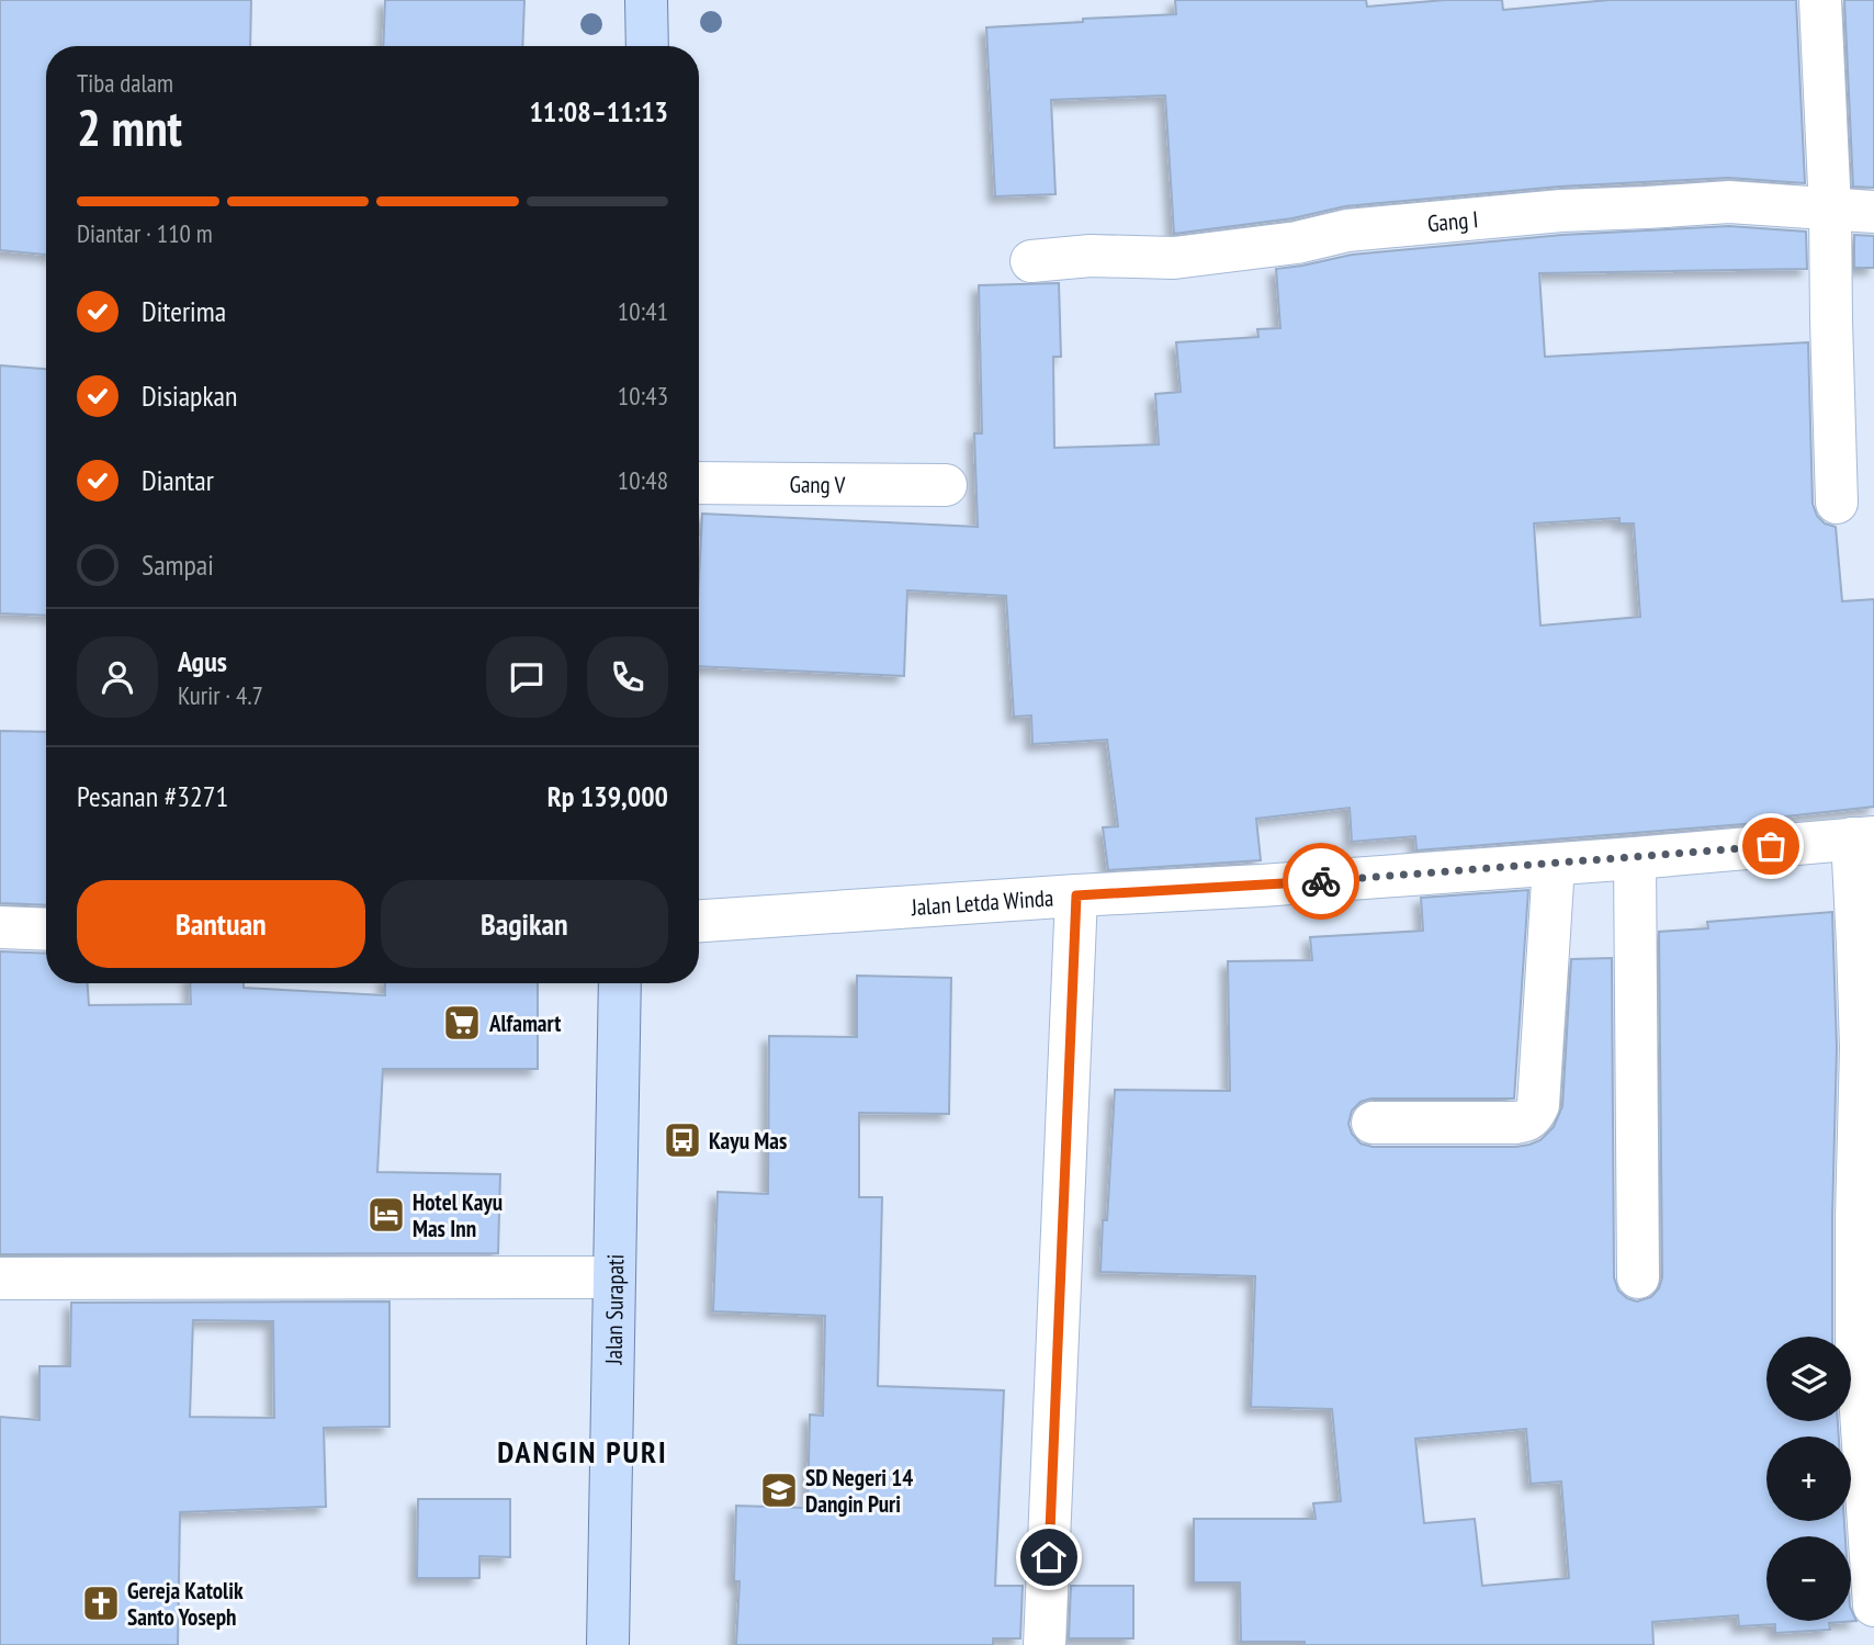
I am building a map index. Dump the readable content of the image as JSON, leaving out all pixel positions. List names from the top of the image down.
{
  "streets": {
    "main road": ["Jalan Surapati"],
    "street": ["Gang I", "Gang V", "Jalan Letda Winda"]
  },
  "districts": ["DANGIN PURI"],
  "places": {
    "supermarket": ["Alfamart"],
    "bus stop": ["Kayu Mas"],
    "hotel": ["Hotel Kayu Mas Inn"],
    "school or university": ["SD Negeri 14 Dangin Puri"],
    "church": ["Gereja Katolik Santo Yoseph"]
  },
  "page": {
    "heading": ["2 mnt", "Tiba dalam", "11:08–11:13"],
    "panel": [
      "Agus",
      "Kurir · 4.7",
      "Pesanan #3271",
      "Rp 139,000"
    ],
    "bar": "Diantar · 110 m",
    "list": [
      ["Diterima", "10:41"],
      ["Disiapkan", "10:43"],
      ["Diantar", "10:48"],
      "Sampai"
    ],
    "buttons": ["Bantuan", "Bagikan"],
    "map_buttons": ["+", "−"]
  }
}
